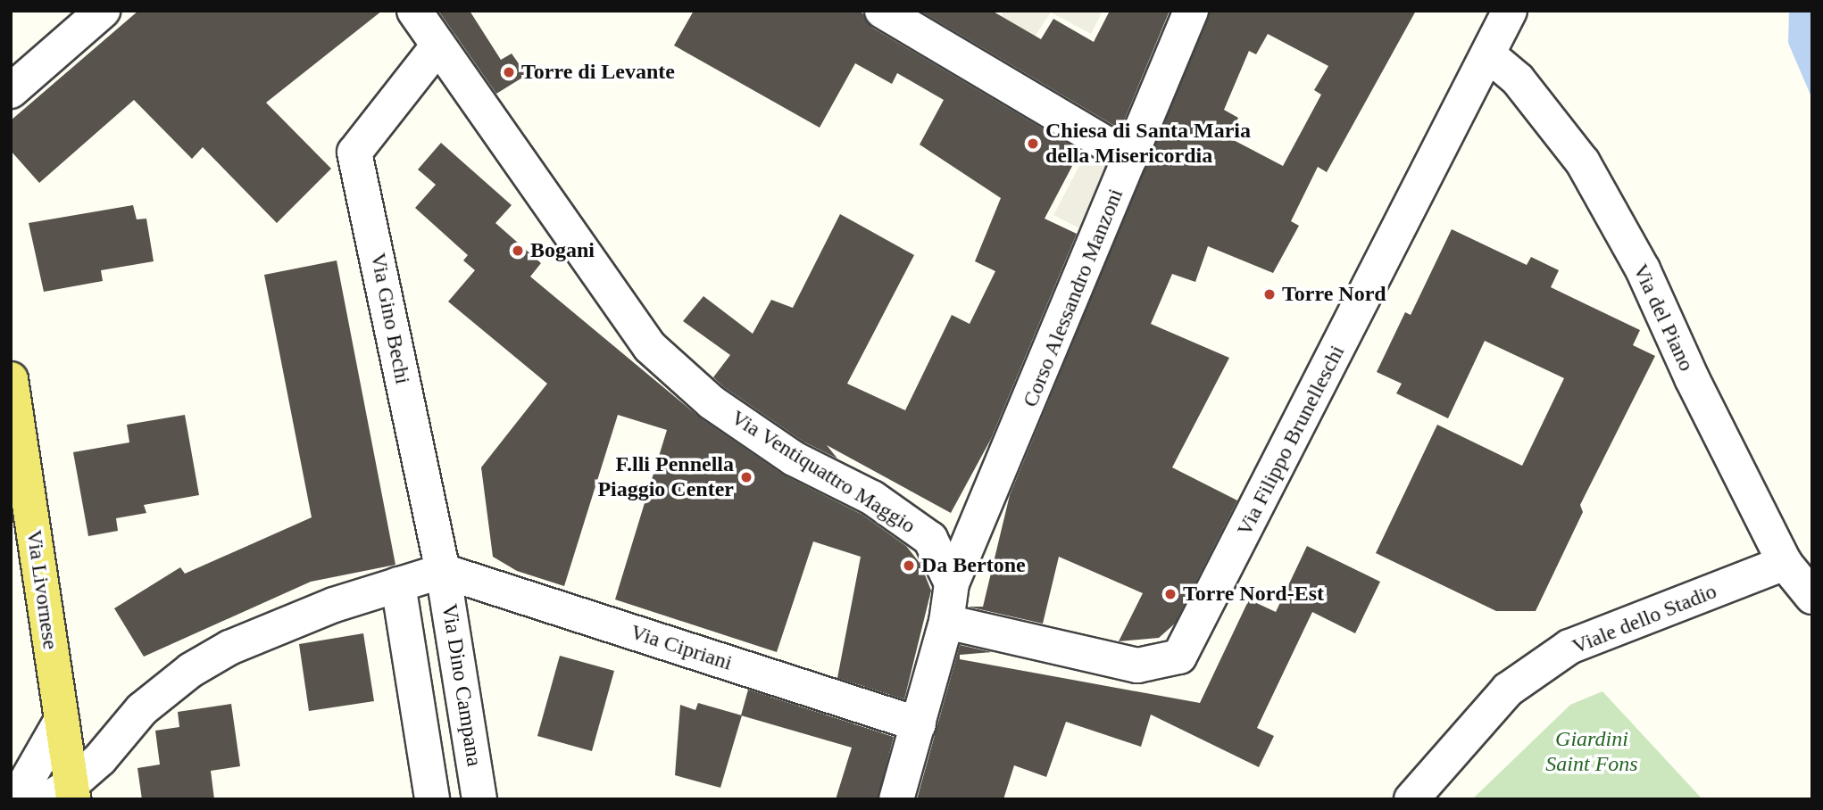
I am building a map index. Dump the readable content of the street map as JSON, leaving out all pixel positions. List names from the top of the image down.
{
  "streets": {
    "main road": ["Via Livornese"],
    "street": [
      "Corso Alessandro Manzoni",
      "Via del Piano",
      "Via Gino Bechi",
      "Via Filippo Brunelleschi",
      "Via Ventiquattro Maggio",
      "Viale dello Stadio",
      "Via Cipriani",
      "Via Dino Campana"
    ]
  },
  "crossings": [
    ["Corso Alessandro Manzoni", "Via Ventiquattro Maggio"],
    ["Via del Piano", "Via Filippo Brunelleschi"],
    ["Via del Piano", "Viale dello Stadio"],
    ["Via Gino Bechi", "Via Ventiquattro Maggio"],
    ["Via Gino Bechi", "Via Cipriani"],
    ["Via Gino Bechi", "Via Dino Campana"],
    ["Via Cipriani", "Via Dino Campana"]
  ],
  "parks": ["Giardini Saint Fons"],
  "places": [
    "Torre di Levante",
    "Chiesa di Santa Maria della Misericordia",
    "Bogani",
    "Torre Nord",
    "F.lli Pennella Piaggio Center",
    "Da Bertone",
    "Torre Nord-Est"
  ]
}
